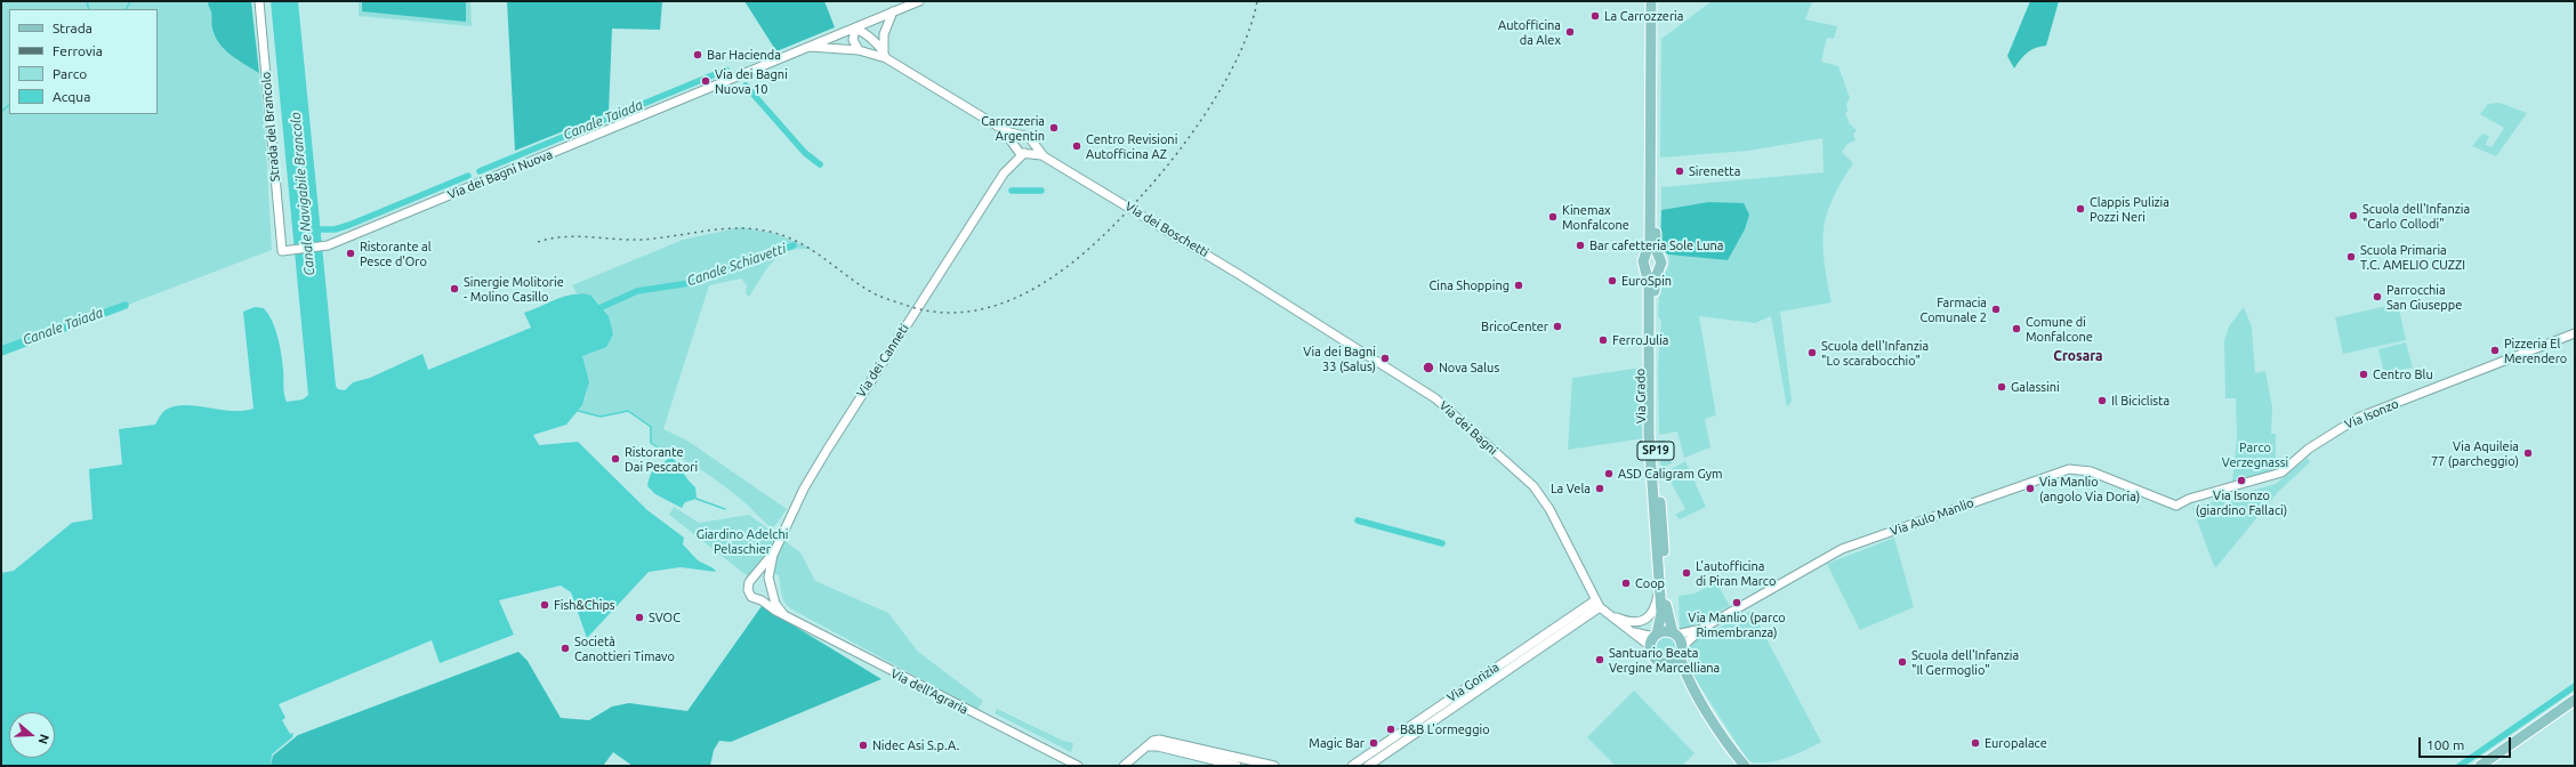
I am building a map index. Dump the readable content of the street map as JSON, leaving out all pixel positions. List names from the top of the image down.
{
  "streets": {
    "main road": ["Via Grado", "SP19"],
    "street": [
      "Strada del Brancolo",
      "Via dei Bagni Nuova",
      "Via dei Boschetti",
      "Via dei Canneti",
      "Via Isonzo",
      "Via dei Bagni",
      "Via Aulo Manlio",
      "Via Gorizia",
      "Via dell'Agraria"
    ]
  },
  "crossings": [
    ["Strada del Brancolo", "Via dei Bagni Nuova"],
    ["Via dei Bagni Nuova", "Via dei Boschetti"],
    ["Via dei Boschetti", "Via dei Canneti"],
    ["Via dei Boschetti", "Via dei Bagni"],
    ["Via dei Canneti", "Via dell'Agraria"],
    ["Via Grado", "Via Aulo Manlio"],
    ["Via Isonzo", "Via Aulo Manlio"],
    ["Via dei Bagni", "Via Gorizia"]
  ],
  "districts": ["Crosara"],
  "water": ["Canale Taiada", "Canale Navigabile Brancolo", "Canale Schiavetti"],
  "parks": ["Parco Verzegnassi", "Giardino Adelchi Pelaschier"],
  "places": [
    "La Carrozzeria",
    "Autofficina da Alex",
    "Bar Hacienda",
    "Via dei Bagni Nuova 10",
    "Carrozzeria Argentin",
    "Centro Revisioni Autofficina AZ",
    "Sirenetta",
    "Clappis Pulizia Pozzi Neri",
    "Scuola dell'Infanzia \"Carlo Collodi\"",
    "Kinemax Monfalcone",
    "Bar cafetteria Sole Luna",
    "Ristorante al Pesce d'Oro",
    "Scuola Primaria T.C. AMELIO CUZZI",
    "EuroSpin",
    "Cina Shopping",
    "Sinergie Molitorie - Molino Casillo",
    "Parrocchia San Giuseppe",
    "Farmacia Comunale 2",
    "BricoCenter",
    "Comune di Monfalcone",
    "FerroJulia",
    "Pizzeria El Merendero",
    "Scuola dell'Infanzia \"Lo scarabocchio\"",
    "Via dei Bagni 33 (Salus)",
    "Nova Salus",
    "Centro Blu",
    "Galassini",
    "Il Biciclista",
    "Via Aquileia 77 (parcheggio)",
    "Ristorante Dai Pescatori",
    "ASD Caligram Gym",
    "Via Isonzo (giardino Fallaci)",
    "La Vela",
    "Via Manlio (angolo Via Doria)",
    "L’autofficina di Piran Marco",
    "Coop",
    "Via Manlio (parco Rimembranza)",
    "Fish&Chips",
    "SVOC",
    "Società Canottieri Timavo",
    "Santuario Beata Vergine Marcelliana",
    "Scuola dell'Infanzia \"Il Germoglio\"",
    "B&B L’ormeggio",
    "Magic Bar",
    "Europalace",
    "Nidec Asi S.p.A."
  ],
  "legend": [
    "Strada",
    "Ferrovia",
    "Parco",
    "Acqua"
  ],
  "scale_bar": "100 m",
  "north": "right"
}
